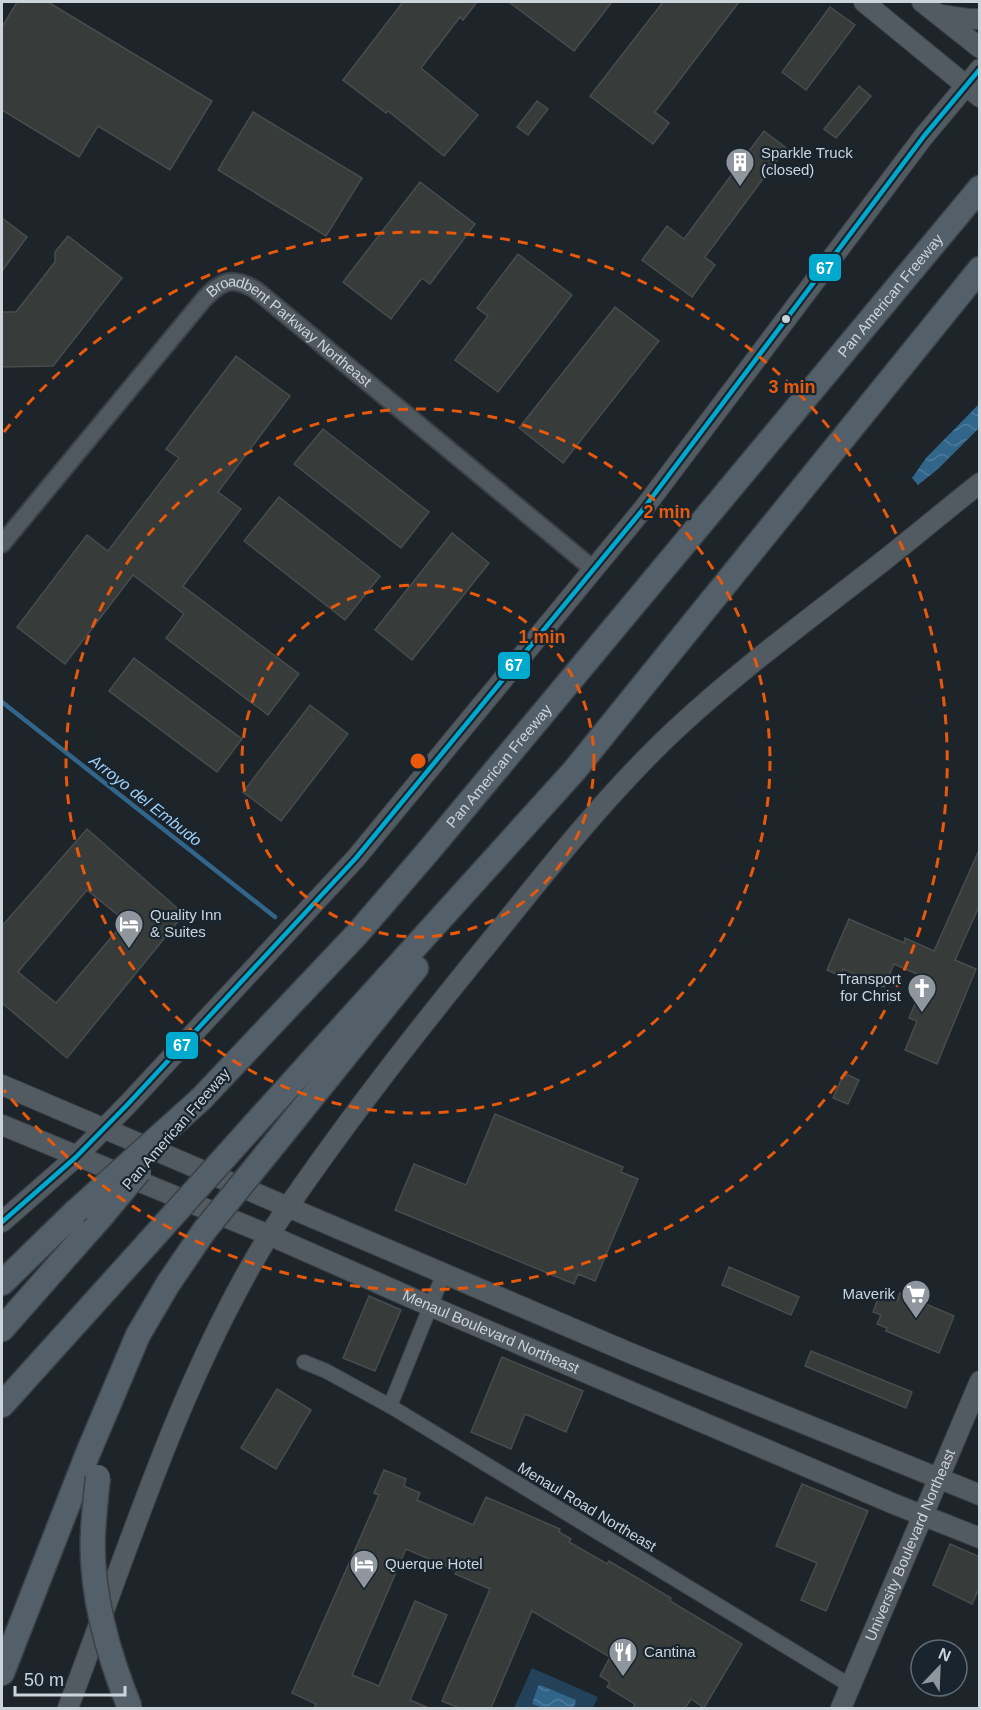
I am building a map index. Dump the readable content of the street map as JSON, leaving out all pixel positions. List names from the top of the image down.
{
  "streets": {
    "highway": ["Pan American Freeway"],
    "main road": ["Menaul Boulevard Northeast", "University Boulevard Northeast"],
    "street": ["Broadbent Parkway Northeast", "Menaul Road Northeast"]
  },
  "crossings": [
    ["Menaul Boulevard Northeast", "University Boulevard Northeast"],
    ["Menaul Road Northeast", "University Boulevard Northeast"]
  ],
  "water": ["Arroyo del Embudo"],
  "places": {
    "building": ["Sparkle Truck (closed)"],
    "hotel": ["Quality Inn & Suites", "Querque Hotel"],
    "church": ["Transport for Christ"],
    "supermarket": ["Maverik"],
    "restaurant": ["Cantina"]
  },
  "lines": ["transit line 67"],
  "scale_bar": "50 m",
  "north": "top right",
  "rings": ["3 min", "2 min", "1 min"]
}
